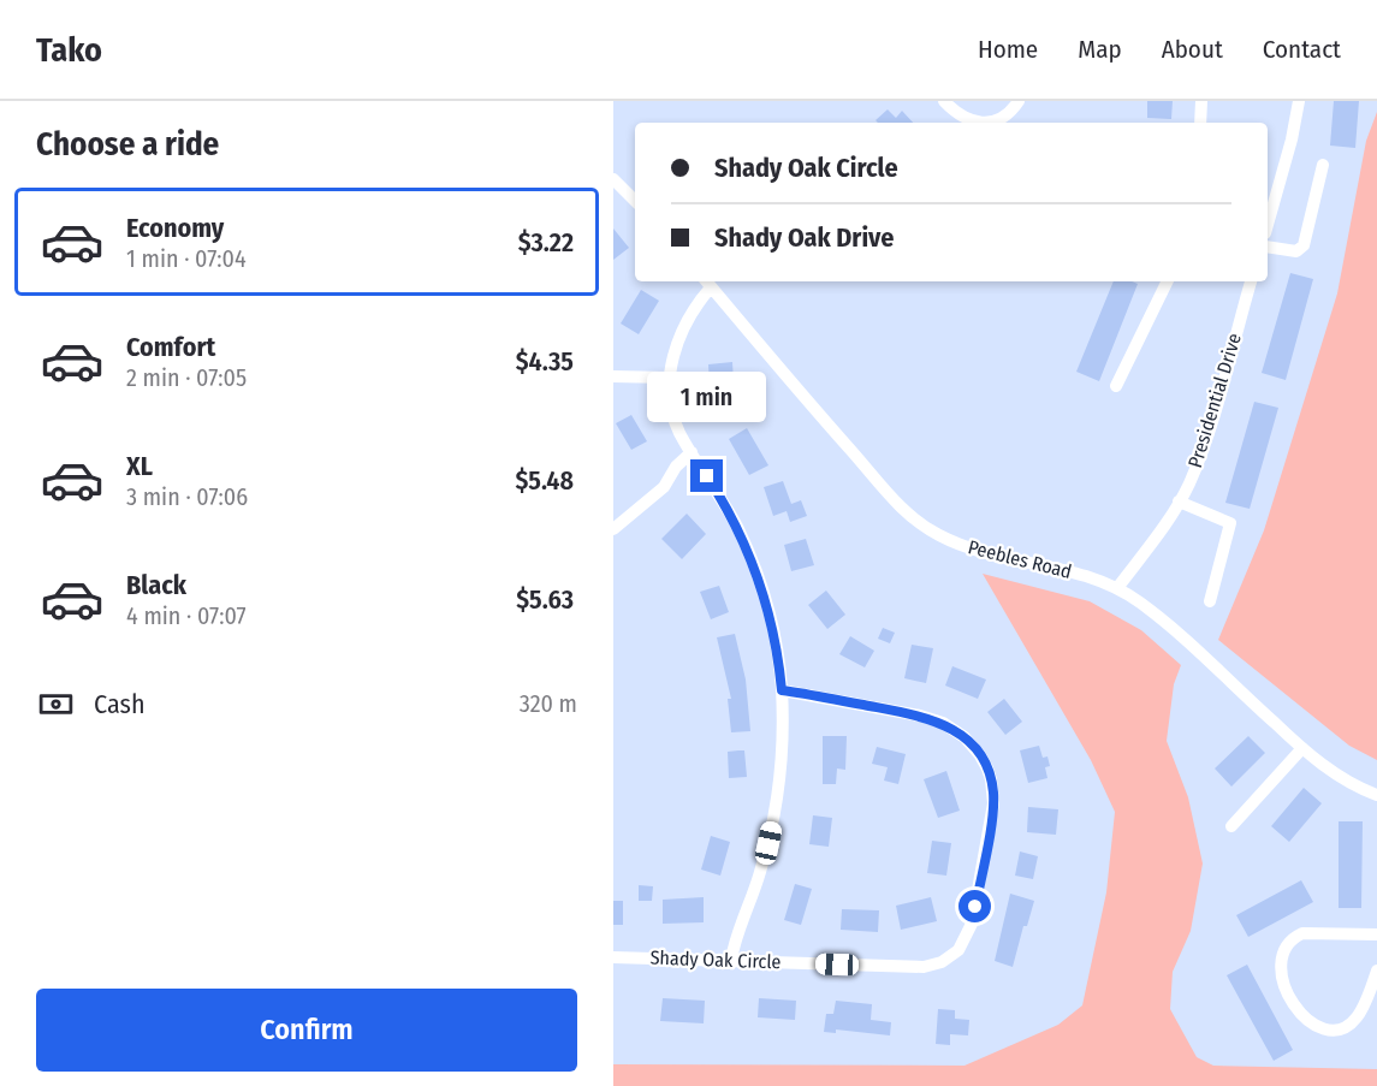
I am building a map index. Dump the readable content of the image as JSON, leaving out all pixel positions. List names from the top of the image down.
{
  "streets": {
    "street": ["Presidential Drive", "Peebles Road", "Shady Oak Circle"]
  },
  "crossings": [
    ["Presidential Drive", "Peebles Road"]
  ],
  "page": {
    "header": "Tako",
    "nav": [
      "Home",
      "Map",
      "About",
      "Contact"
    ],
    "heading": "Choose a ride",
    "banner": ["Shady Oak Circle", "Shady Oak Drive"],
    "list": [
      {
        "name": "Economy",
        "note": "1 min · 07:04",
        "value": "$3.22"
      },
      {
        "name": "Comfort",
        "note": "2 min · 07:05",
        "value": "$4.35"
      },
      {
        "name": "XL",
        "note": "3 min · 07:06",
        "value": "$5.48"
      },
      {
        "name": "Black",
        "note": "4 min · 07:07",
        "value": "$5.63"
      }
    ],
    "bubble": "1 min",
    "pay": ["Cash", "320 m"],
    "buttons": "Confirm"
  }
}
